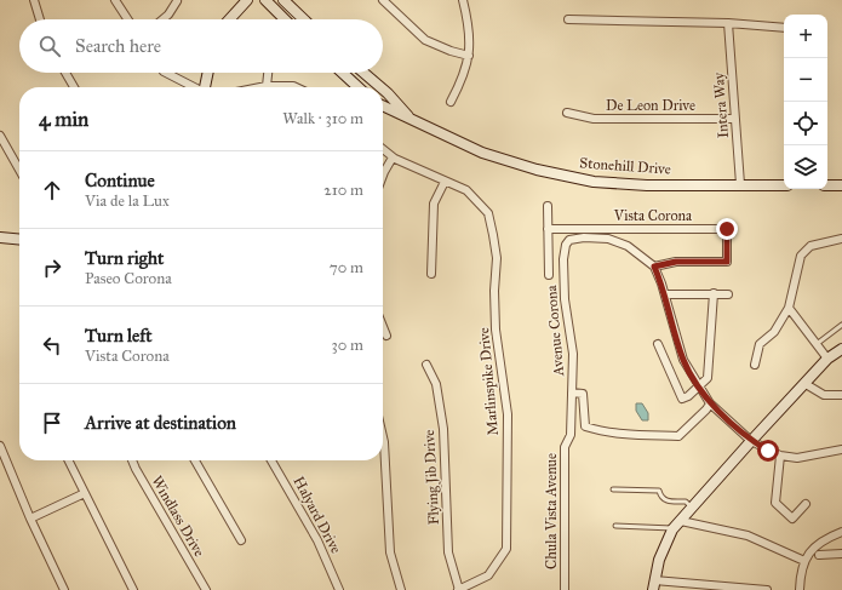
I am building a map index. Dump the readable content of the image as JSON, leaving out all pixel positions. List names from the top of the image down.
{
  "streets": {
    "main road": ["Stonehill Drive"],
    "street": [
      "De Leon Drive",
      "Intera Way",
      "Vista Corona",
      "Avenue Corona",
      "Marlinspike Drive",
      "Flying Jib Drive",
      "Chula Vista Avenue",
      "Halyard Drive",
      "Windlass Drive"
    ]
  },
  "crossings": [
    ["De Leon Drive", "Intera Way"],
    ["Intera Way", "Stonehill Drive"],
    ["Avenue Corona", "Chula Vista Avenue"],
    ["Marlinspike Drive", "Flying Jib Drive"]
  ],
  "page": {
    "map_buttons": ["+", "−"],
    "search": "Search here",
    "heading": ["4 min", "Walk · 310 m"],
    "list": [
      ["Continue", "Via de la Lux", "210 m"],
      ["Turn right", "Paseo Corona", "70 m"],
      ["Turn left", "Vista Corona", "30 m"],
      "Arrive at destination"
    ]
  }
}
